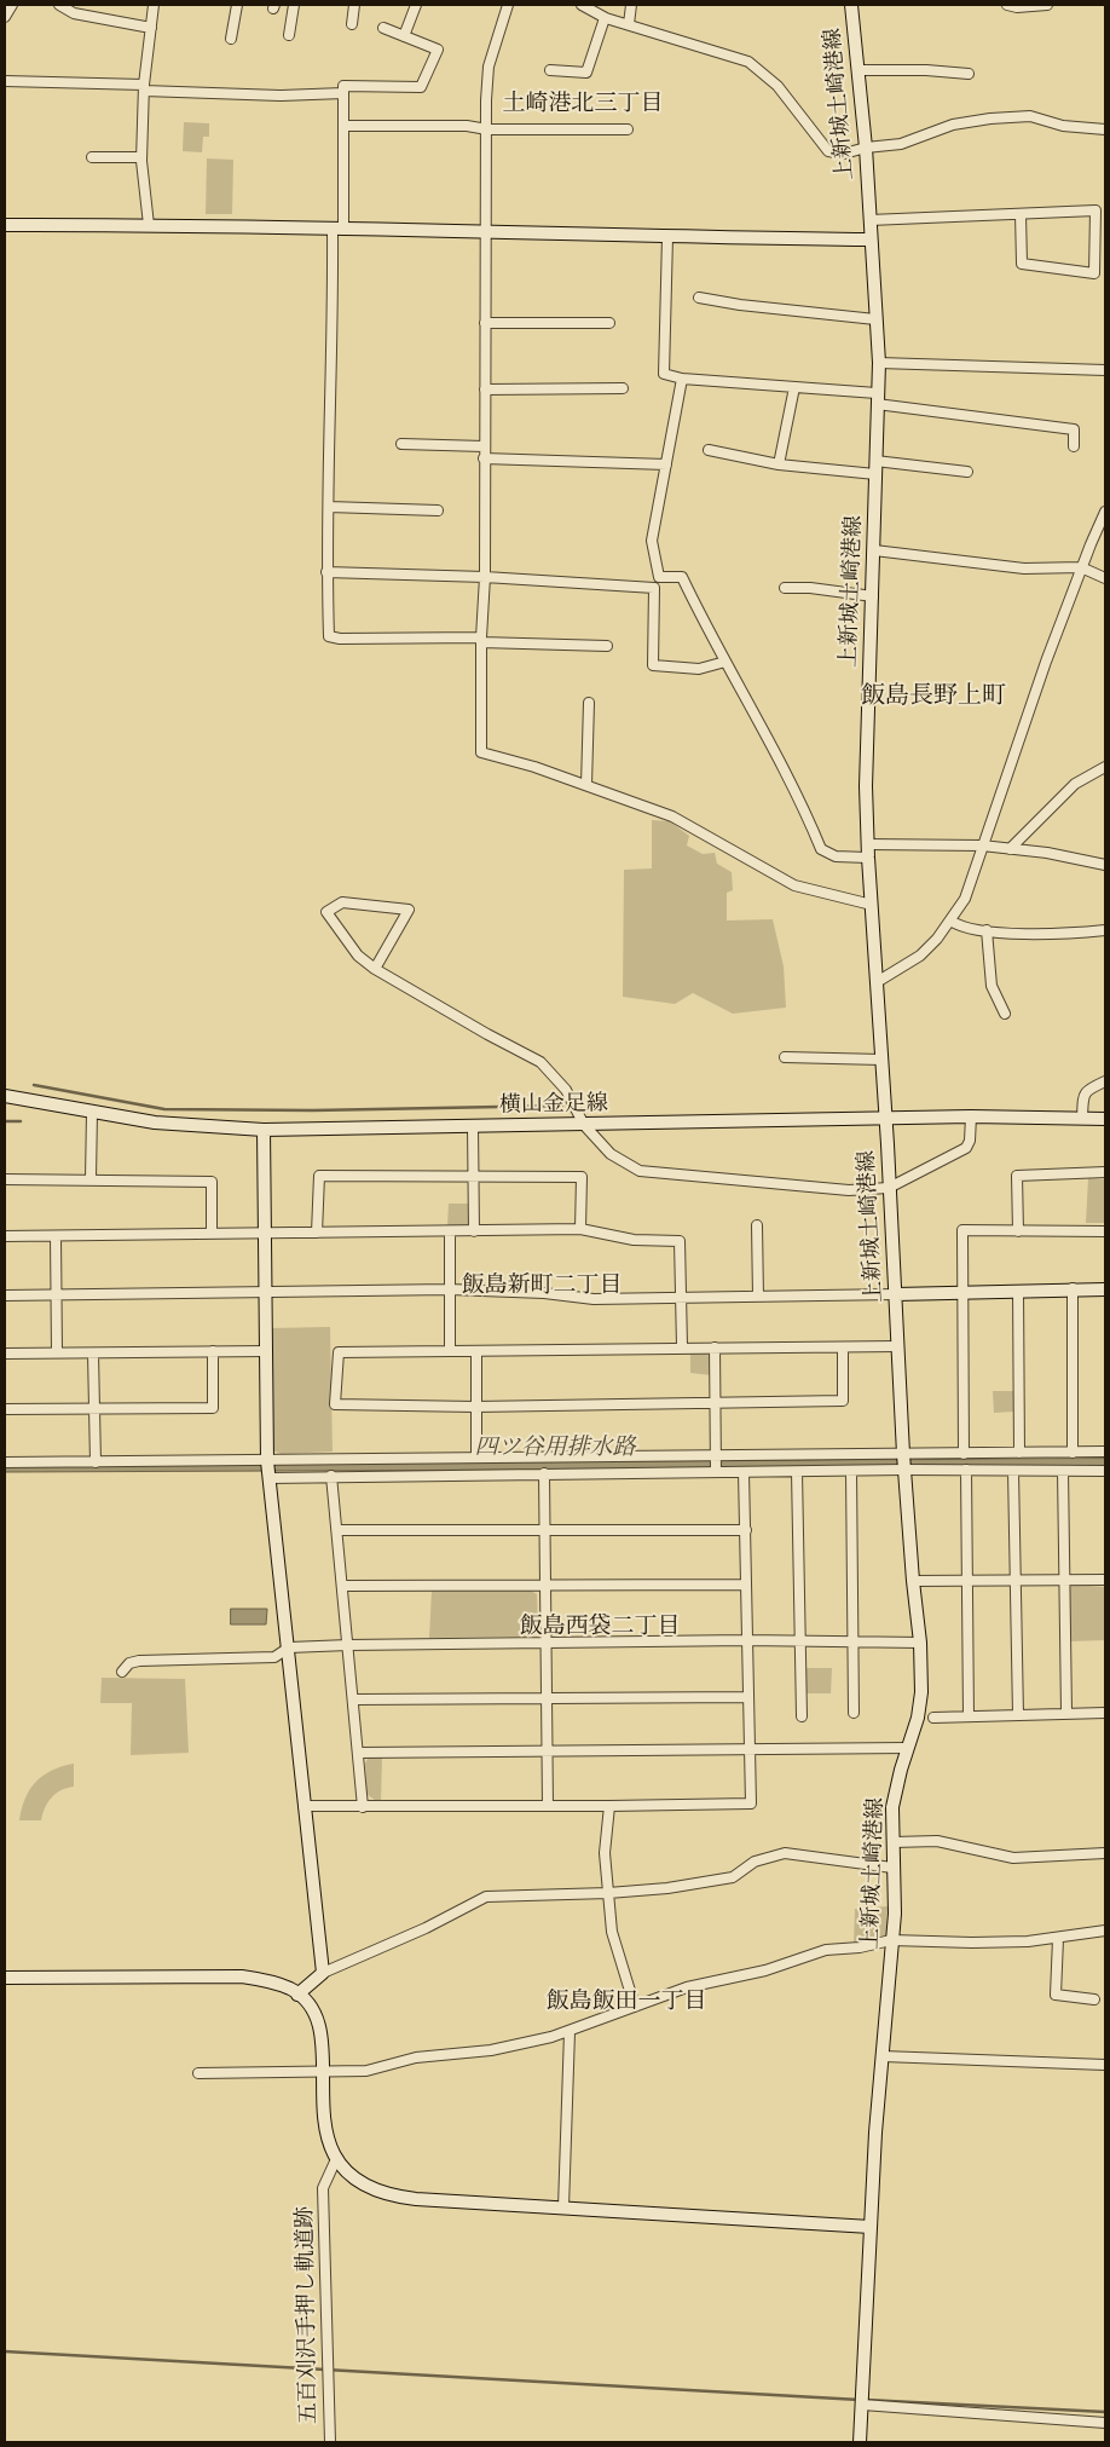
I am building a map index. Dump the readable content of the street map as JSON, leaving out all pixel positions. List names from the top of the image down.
{
  "streets": {
    "street": ["上新城土崎港線", "横山金足線", "五百刈沢手押し軌道跡"]
  },
  "crossings": [
    ["上新城土崎港線", "横山金足線"]
  ],
  "districts": [
    "土崎港北三丁目",
    "飯島長野上町",
    "飯島新町二丁目",
    "飯島西袋二丁目",
    "飯島飯田一丁目"
  ],
  "water": ["四ツ谷用排水路"]
}
